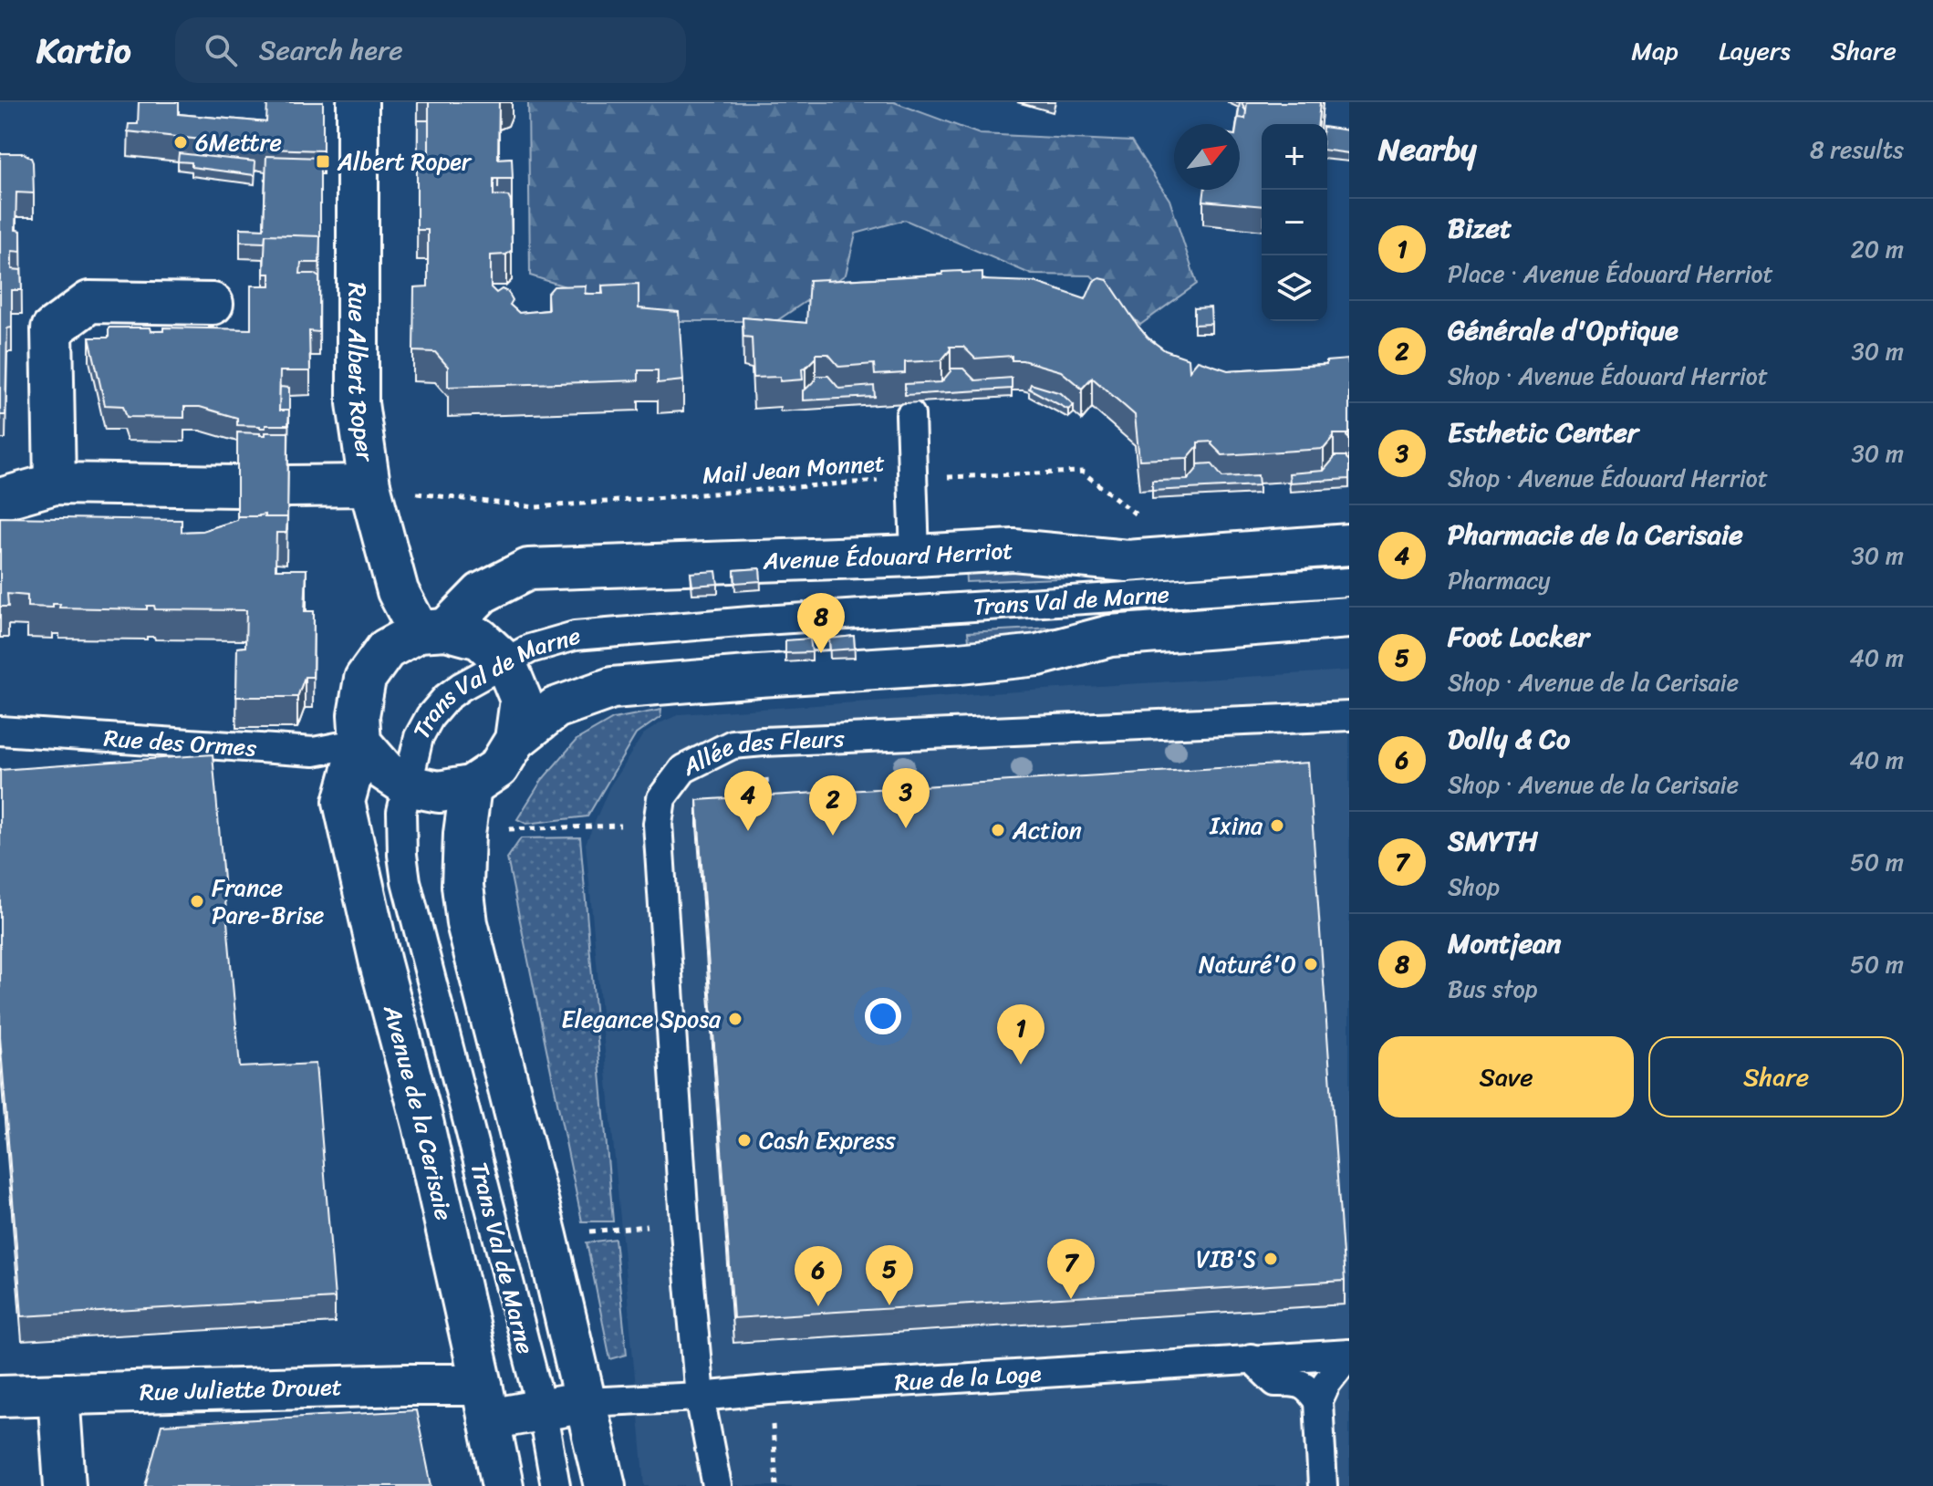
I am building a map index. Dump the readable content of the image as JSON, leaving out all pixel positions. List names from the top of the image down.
{
  "streets": {
    "street": [
      "Rue Albert Roper",
      "Avenue Édouard Herriot",
      "Avenue de la Cerisaie",
      "Rue Juliette Drouet"
    ],
    "lane": [
      "Trans Val de Marne",
      "Rue des Ormes",
      "Allée des Fleurs",
      "Rue de la Loge"
    ],
    "path": ["Mail Jean Monnet"]
  },
  "crossings": [
    ["Rue Albert Roper", "Mail Jean Monnet"],
    ["Rue Albert Roper", "Avenue Édouard Herriot"],
    ["Mail Jean Monnet", "Avenue Édouard Herriot"],
    ["Avenue Édouard Herriot", "Rue des Ormes"],
    ["Avenue Édouard Herriot", "Avenue de la Cerisaie"],
    ["Trans Val de Marne", "Rue Juliette Drouet"],
    ["Rue des Ormes", "Avenue de la Cerisaie"],
    ["Allée des Fleurs", "Rue de la Loge"],
    ["Avenue de la Cerisaie", "Rue Juliette Drouet"],
    ["Rue de la Loge", "Rue Juliette Drouet"]
  ],
  "places": {
    "other": [
      "6Mettre",
      "Ixina",
      "Action",
      "France Pare-Brise",
      "Naturé'O",
      "Elegance Sposa",
      "Cash Express",
      "VIB'S"
    ],
    "transit": ["Albert Roper"]
  },
  "north": "top right",
  "page": {
    "header": "Kartio",
    "search": "Search here",
    "nav": ["Map", "Layers", "Share"],
    "heading": ["Nearby", "8 results"],
    "map_buttons": ["+", "−"],
    "list": [
      {
        "mark": "1",
        "name": "Bizet",
        "note": "Place · Avenue Édouard Herriot",
        "value": "20 m"
      },
      {
        "mark": "2",
        "name": "Générale d'Optique",
        "note": "Shop · Avenue Édouard Herriot",
        "value": "30 m"
      },
      {
        "mark": "3",
        "name": "Esthetic Center",
        "note": "Shop · Avenue Édouard Herriot",
        "value": "30 m"
      },
      {
        "mark": "4",
        "name": "Pharmacie de la Cerisaie",
        "note": "Pharmacy",
        "value": "30 m"
      },
      {
        "mark": "5",
        "name": "Foot Locker",
        "note": "Shop · Avenue de la Cerisaie",
        "value": "40 m"
      },
      {
        "mark": "6",
        "name": "Dolly & Co",
        "note": "Shop · Avenue de la Cerisaie",
        "value": "40 m"
      },
      {
        "mark": "7",
        "name": "SMYTH",
        "note": "Shop",
        "value": "50 m"
      },
      {
        "mark": "8",
        "name": "Montjean",
        "note": "Bus stop",
        "value": "50 m"
      }
    ],
    "pins": [
      "8",
      "3",
      "4",
      "2",
      "1",
      "7",
      "5",
      "6"
    ],
    "buttons": ["Save", "Share"]
  }
}
